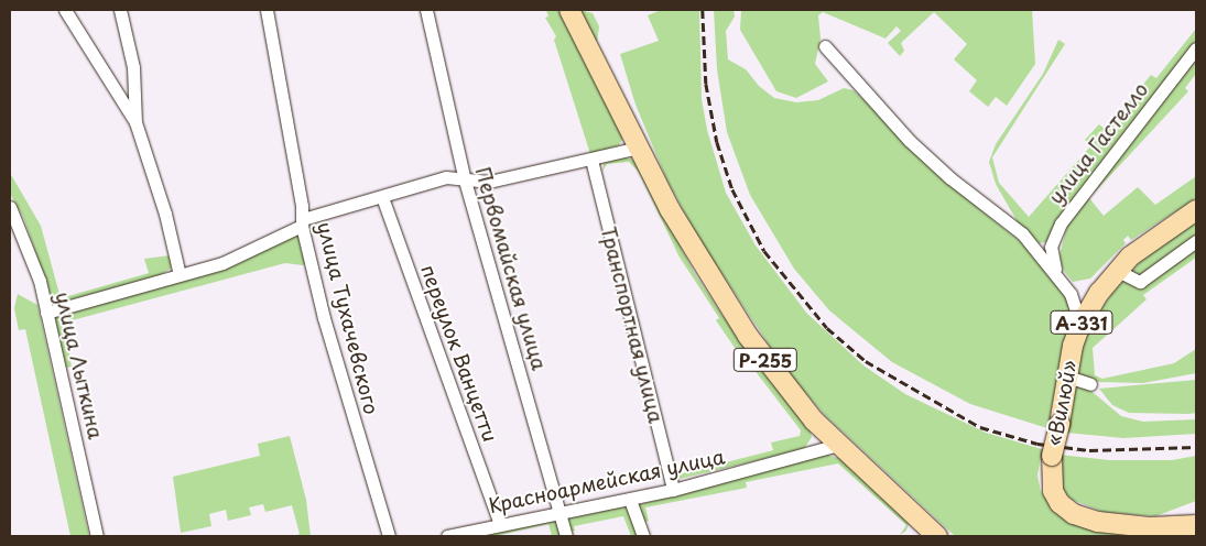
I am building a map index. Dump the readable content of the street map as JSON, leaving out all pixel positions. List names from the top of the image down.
{
  "streets": {
    "highway": ["А-331", "Р-255", "«Вилюй»"],
    "street": [
      "улица Гастелло",
      "Первомайская улица",
      "улица Тухачевского",
      "Транспортная улица",
      "переулок Ванцетти",
      "улица Лыткина",
      "Красноармейская улица"
    ]
  },
  "crossings": [
    ["Первомайская улица", "Красноармейская улица"],
    ["Транспортная улица", "Красноармейская улица"],
    ["переулок Ванцетти", "Красноармейская улица"],
    ["Р-255", "Красноармейская улица"]
  ]
}
